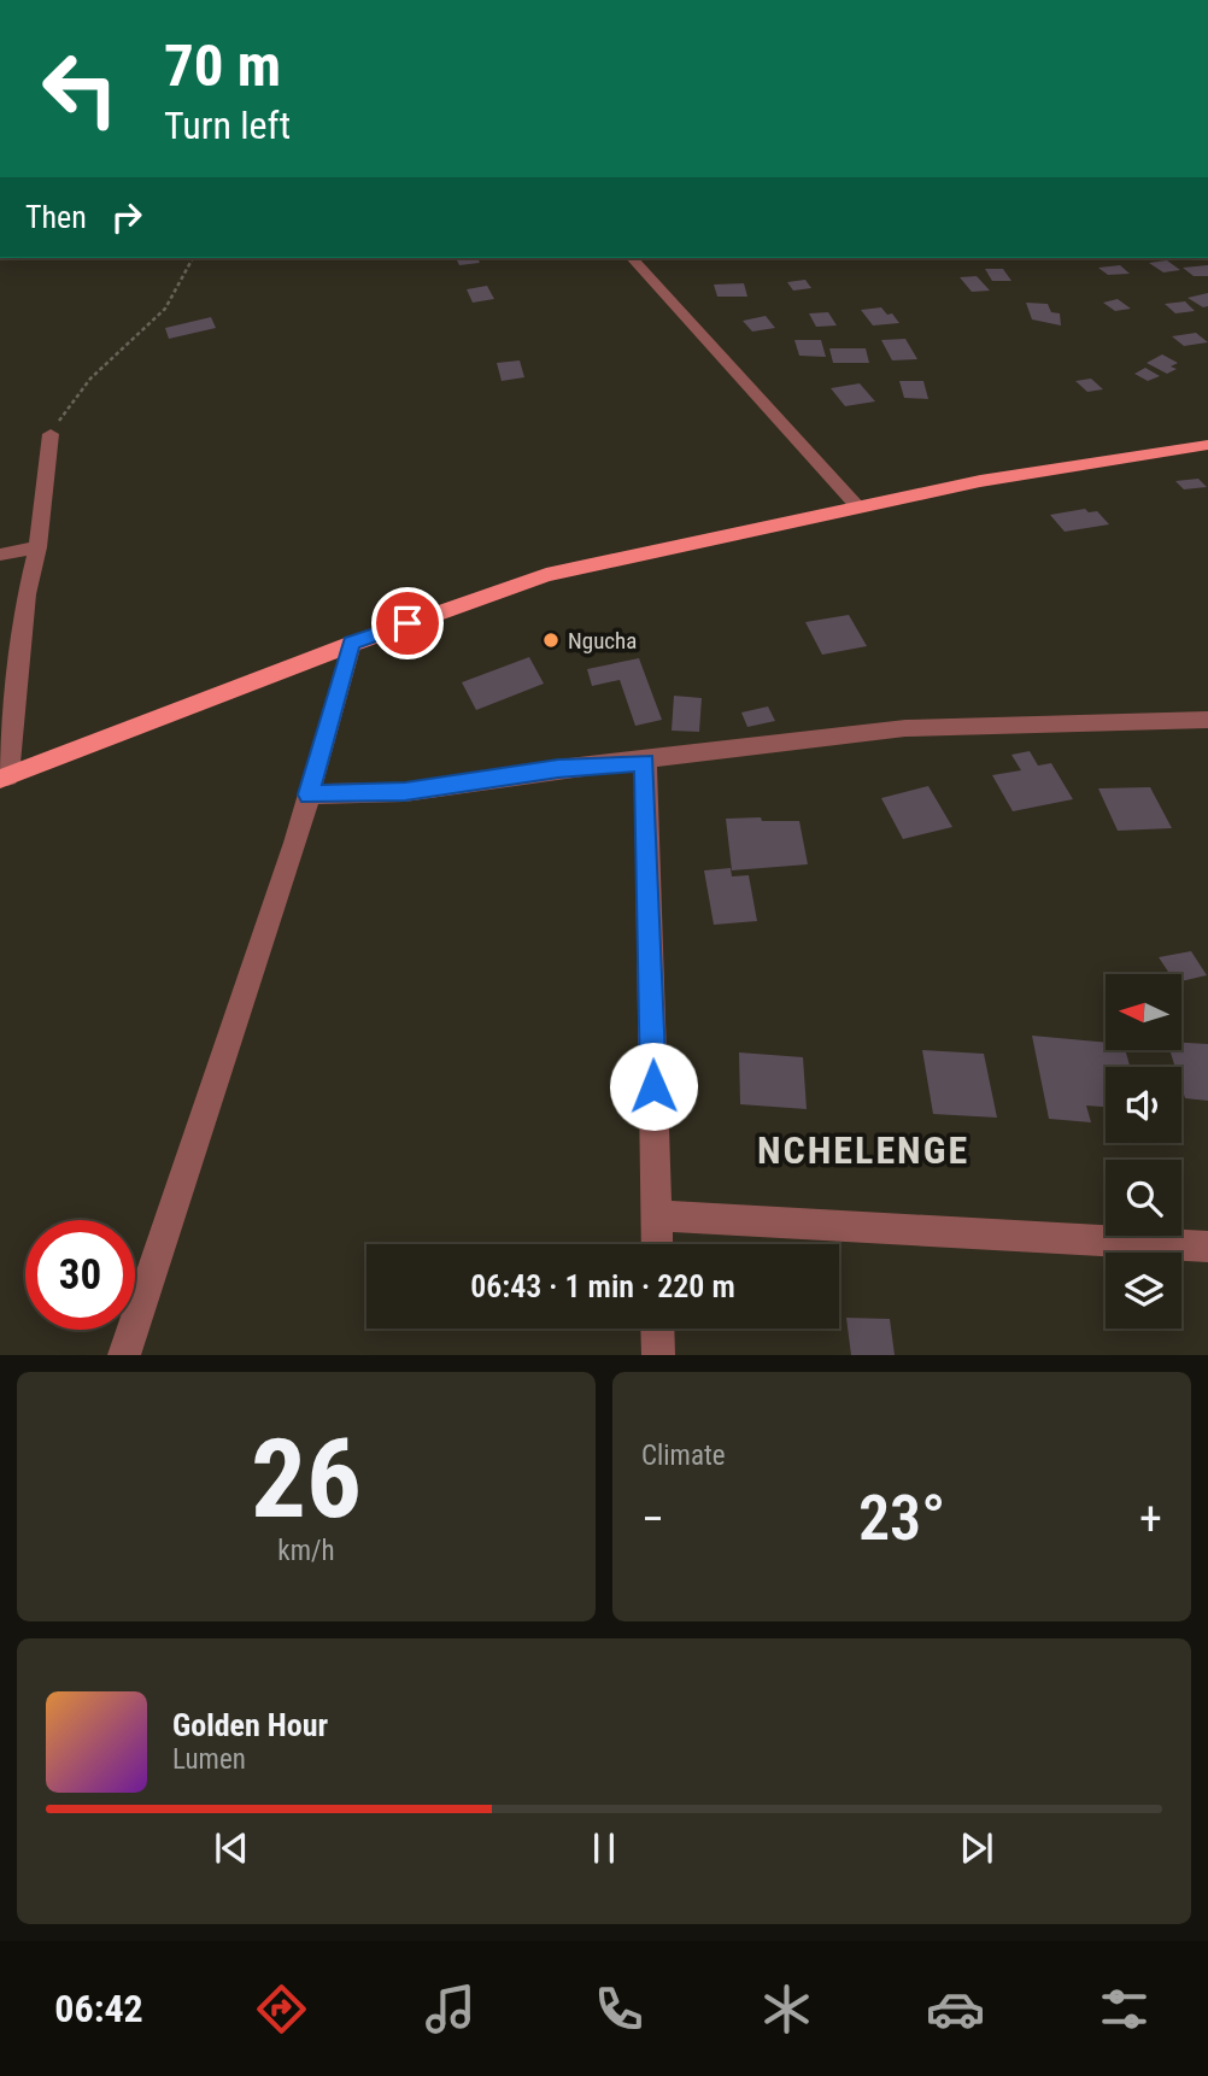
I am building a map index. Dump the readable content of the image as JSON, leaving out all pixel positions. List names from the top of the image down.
{
  "districts": ["NCHELENGE"],
  "places": ["Ngucha"],
  "north": "left",
  "page": {
    "turn": ["70 m", "Turn left"],
    "then": "Then",
    "limit": "30",
    "trip": "06:43 · 1 min · 220 m",
    "tile": [
      ["26", "km/h"],
      "Climate"
    ],
    "heat": ["−", "23°", "+"],
    "song": ["Golden Hour", "Lumen"],
    "tabs": "06:42"
  }
}
